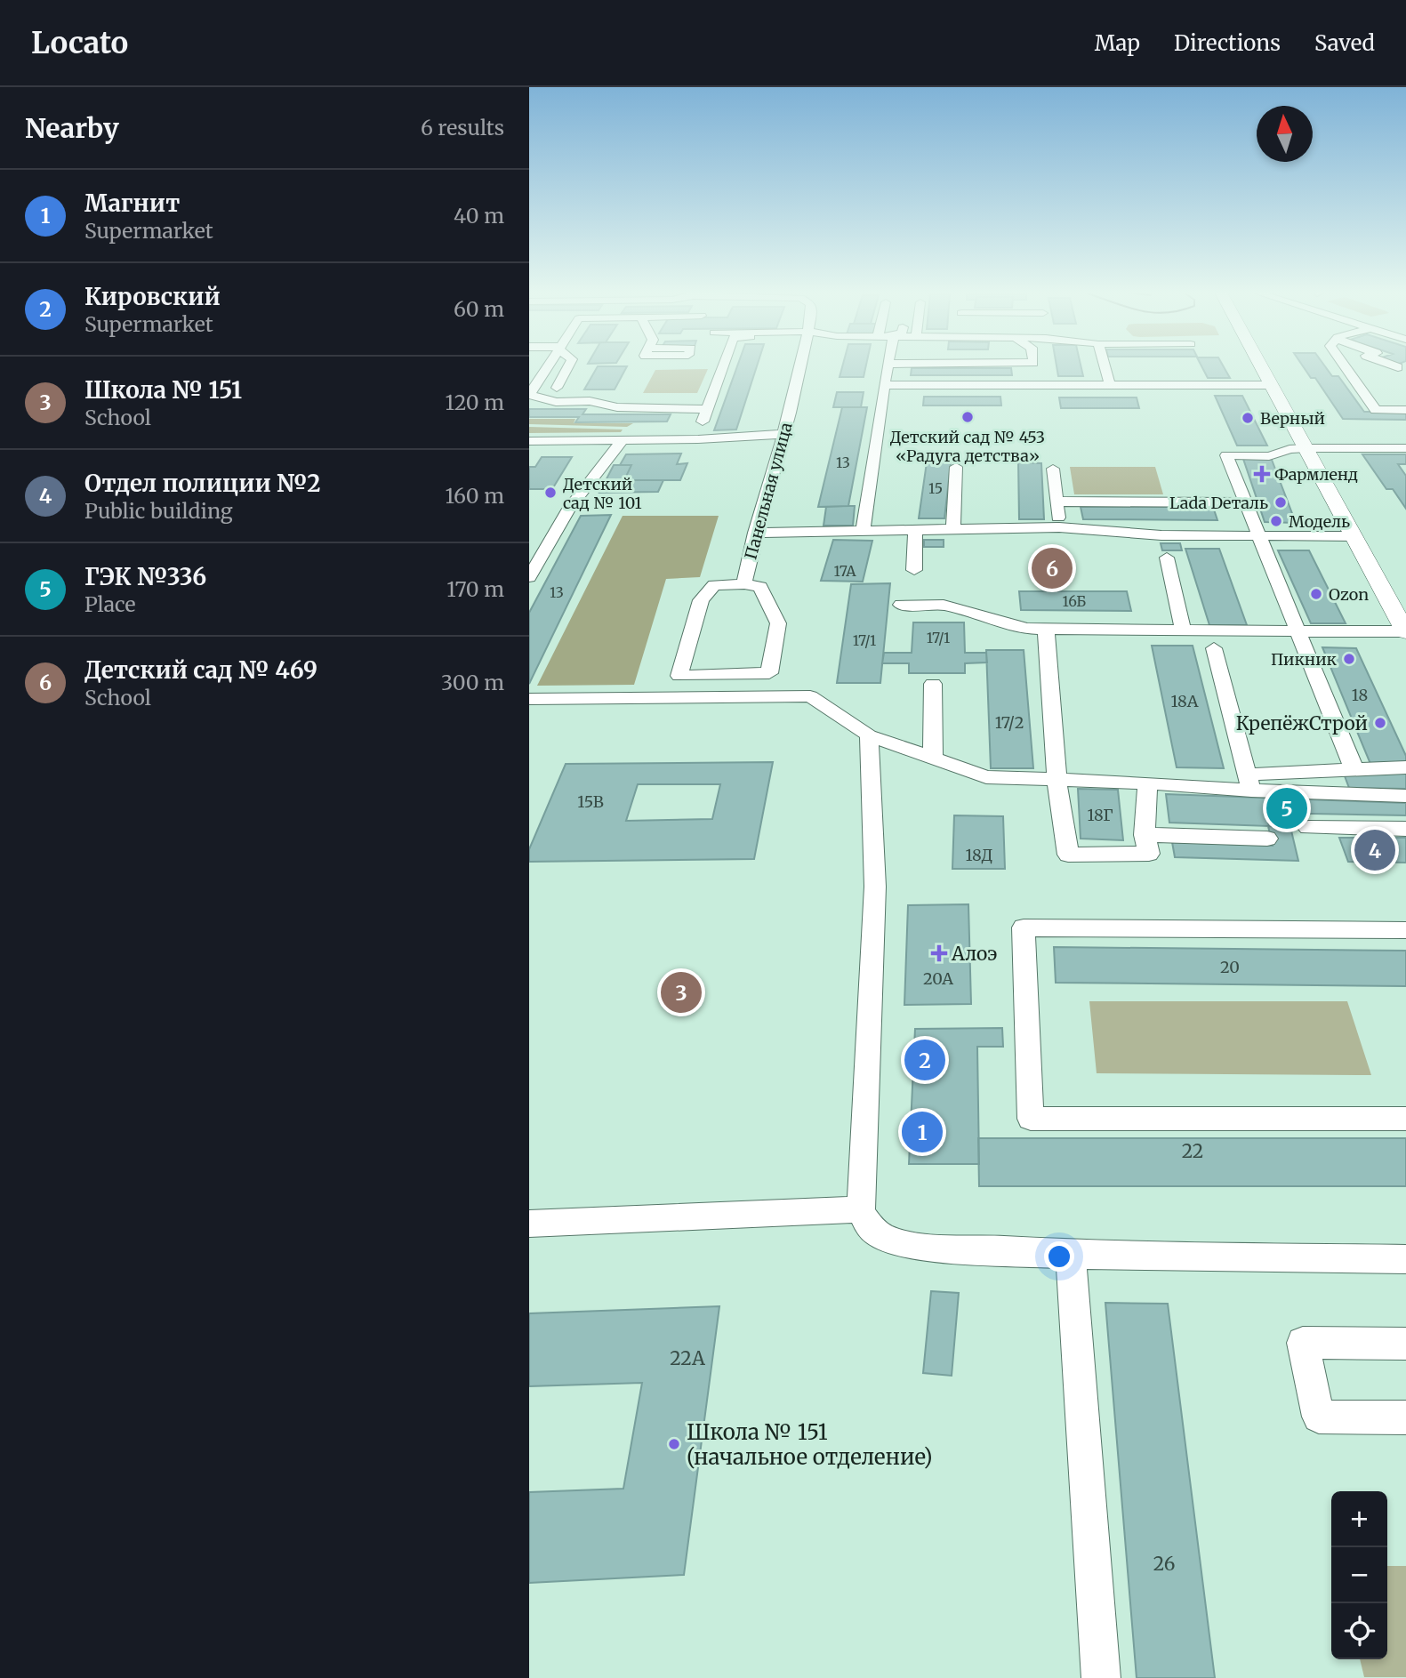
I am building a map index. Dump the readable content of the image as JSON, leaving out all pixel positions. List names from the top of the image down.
{
  "streets": {
    "street": ["Панельная улица"]
  },
  "places": {
    "other": [
      "Детский сад № 453 «Радуга детства»",
      "Верный",
      "Детский сад № 101",
      "Lada Dеталь",
      "Модель",
      "Ozon",
      "Пикник",
      "КрепёжСтрой",
      "Школа № 151 (начальное отделение)"
    ],
    "health": ["Фармленд", "Алоэ"]
  },
  "house_numbers": [
    "13",
    "15",
    "17А",
    "13",
    "16Б",
    "17/1",
    "17/1",
    "18",
    "18А",
    "17/2",
    "15В",
    "18Г",
    "18Д",
    "20",
    "20А",
    "22",
    "22А",
    "26"
  ],
  "north": "top",
  "page": {
    "header": "Locato",
    "nav": ["Map", "Directions", "Saved"],
    "heading": ["Nearby", "6 results"],
    "list": [
      {
        "mark": "1",
        "name": "Магнит",
        "note": "Supermarket",
        "value": "40 m"
      },
      {
        "mark": "2",
        "name": "Кировский",
        "note": "Supermarket",
        "value": "60 m"
      },
      {
        "mark": "3",
        "name": "Школа № 151",
        "note": "School",
        "value": "120 m"
      },
      {
        "mark": "4",
        "name": "Отдел полиции №2",
        "note": "Public building",
        "value": "160 m"
      },
      {
        "mark": "5",
        "name": "ГЭК №336",
        "note": "Place",
        "value": "170 m"
      },
      {
        "mark": "6",
        "name": "Детский сад № 469",
        "note": "School",
        "value": "300 m"
      }
    ],
    "pins": [
      "6",
      "5",
      "4",
      "3",
      "2",
      "1"
    ],
    "map_buttons": ["+", "−"]
  }
}
